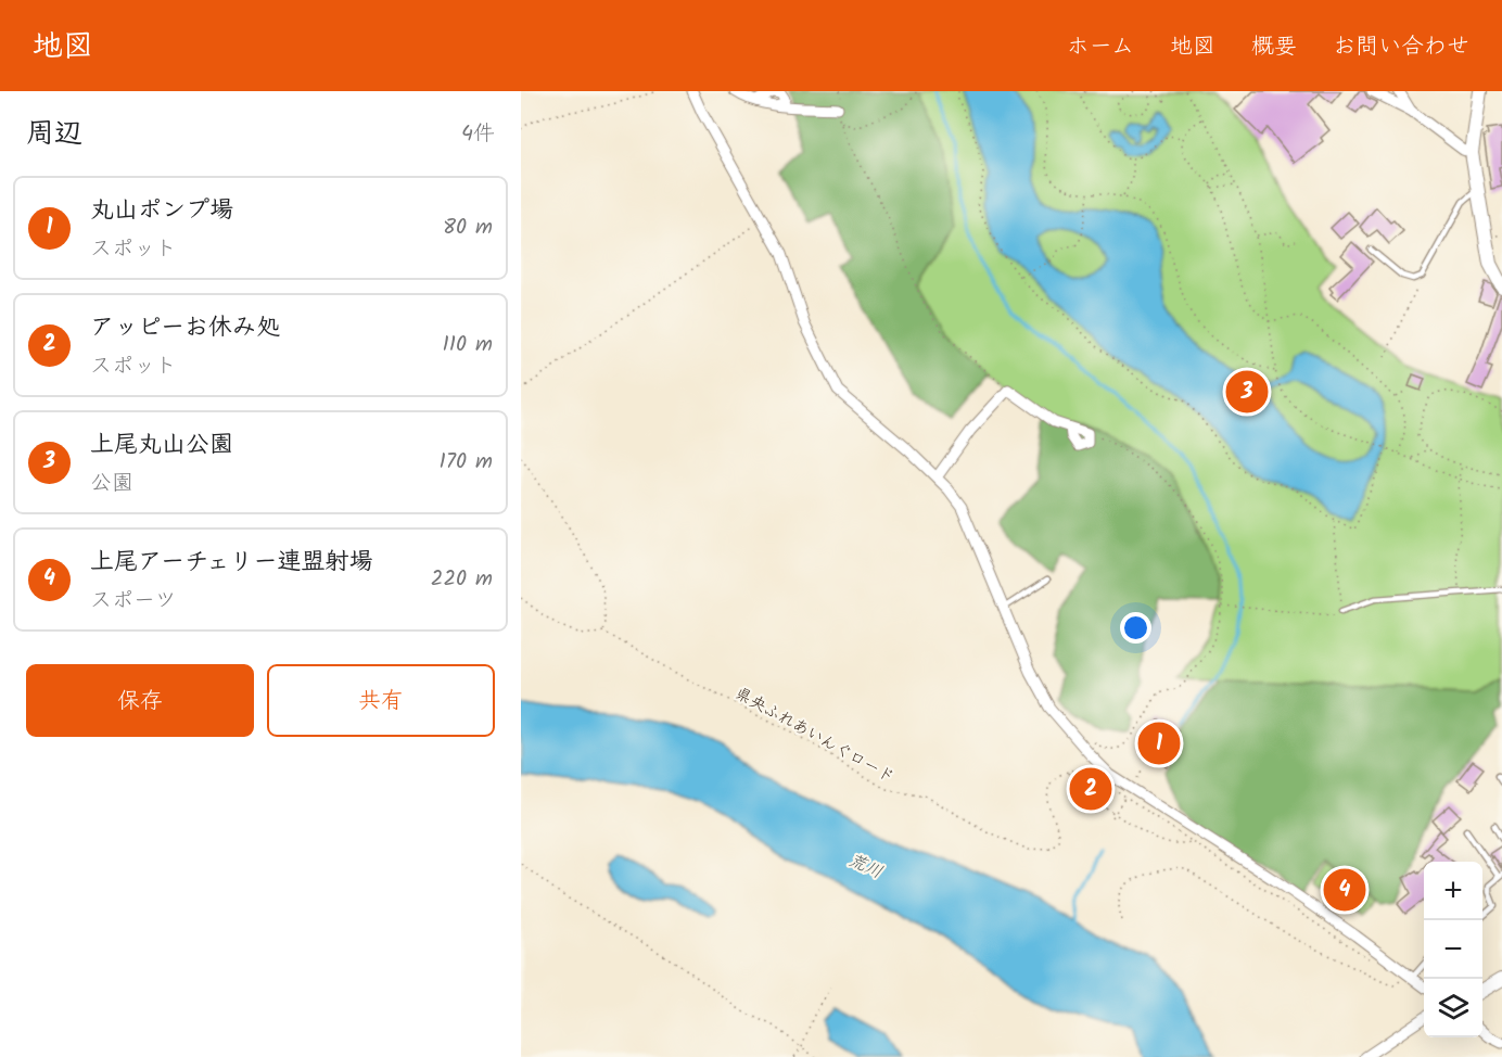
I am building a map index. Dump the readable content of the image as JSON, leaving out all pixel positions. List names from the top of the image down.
{
  "streets": {
    "path": ["県央ふれあいんぐロード"]
  },
  "water": ["荒川"],
  "page": {
    "header": "地図",
    "nav": [
      "ホーム",
      "地図",
      "概要",
      "お問い合わせ"
    ],
    "heading": ["周辺", "4件"],
    "list": [
      {
        "mark": "1",
        "name": "丸山ポンプ場",
        "note": "スポット",
        "value": "80 m"
      },
      {
        "mark": "2",
        "name": "アッピーお休み処",
        "note": "スポット",
        "value": "110 m"
      },
      {
        "mark": "3",
        "name": "上尾丸山公園",
        "note": "公園",
        "value": "170 m"
      },
      {
        "mark": "4",
        "name": "上尾アーチェリー連盟射場",
        "note": "スポーツ",
        "value": "220 m"
      }
    ],
    "pins": [
      "3",
      "1",
      "2",
      "4"
    ],
    "buttons": ["保存", "共有"],
    "map_buttons": ["+", "−"]
  }
}
